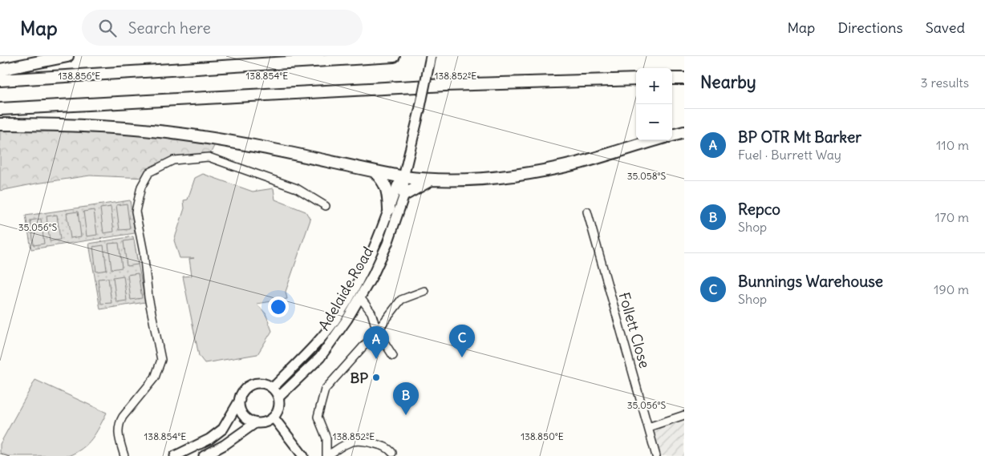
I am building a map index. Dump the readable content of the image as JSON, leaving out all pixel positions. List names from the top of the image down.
{
  "streets": {
    "main road": ["Adelaide Road"],
    "street": ["Follett Close"]
  },
  "places": ["BP"],
  "page": {
    "header": "Map",
    "search": "Search here",
    "nav": ["Map", "Directions", "Saved"],
    "heading": ["Nearby", "3 results"],
    "map_buttons": ["+", "−"],
    "list": [
      {
        "mark": "A",
        "name": "BP OTR Mt Barker",
        "note": "Fuel · Burrett Way",
        "value": "110 m"
      },
      {
        "mark": "B",
        "name": "Repco",
        "note": "Shop",
        "value": "170 m"
      },
      {
        "mark": "C",
        "name": "Bunnings Warehouse",
        "note": "Shop",
        "value": "190 m"
      }
    ],
    "pins": ["C", "A", "B"]
  },
  "coordinates": [
    "138.856°E",
    "138.854°E",
    "138.852°E",
    "35.058°S",
    "35.056°S",
    "138.850°E"
  ]
}
